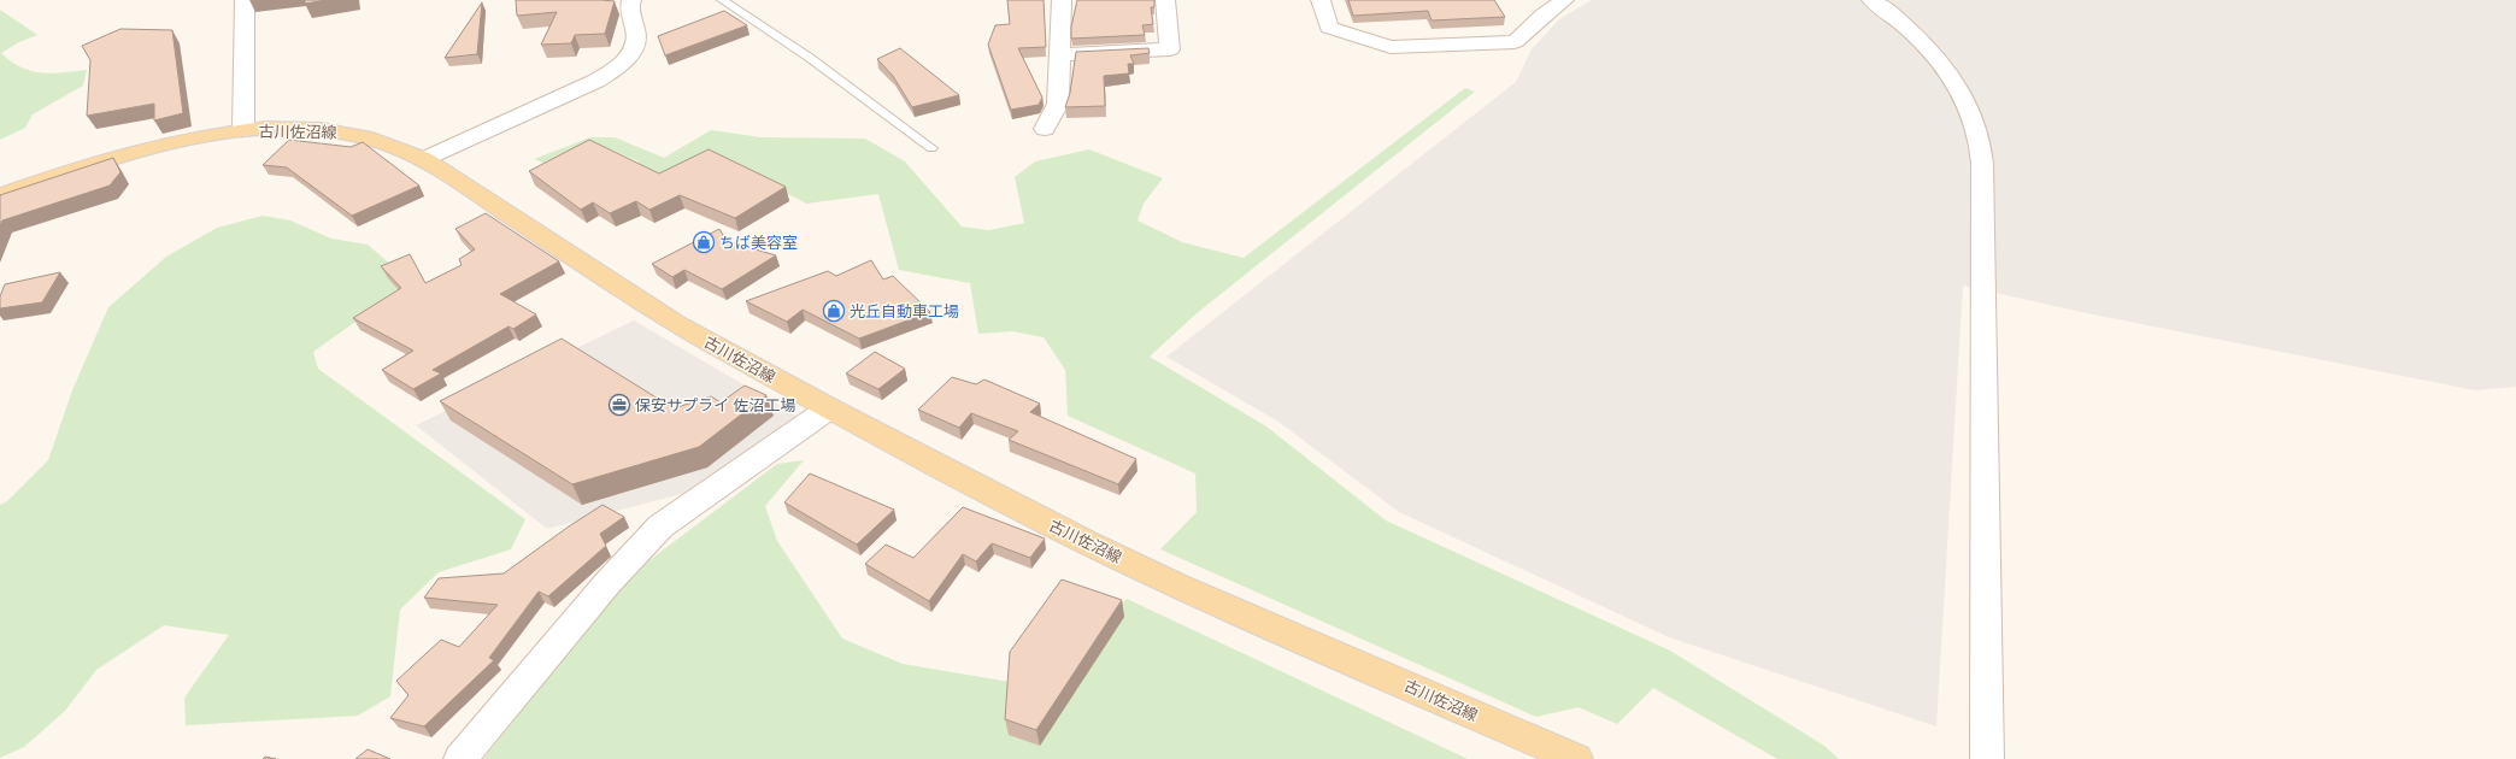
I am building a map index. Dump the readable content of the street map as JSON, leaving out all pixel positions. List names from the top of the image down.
{
  "streets": {
    "main road": ["古川佐沼線"]
  },
  "places": {
    "shop": ["ちば美容室", "光丘自動車工場"],
    "office": ["保安サプライ 佐沼工場"]
  }
}
